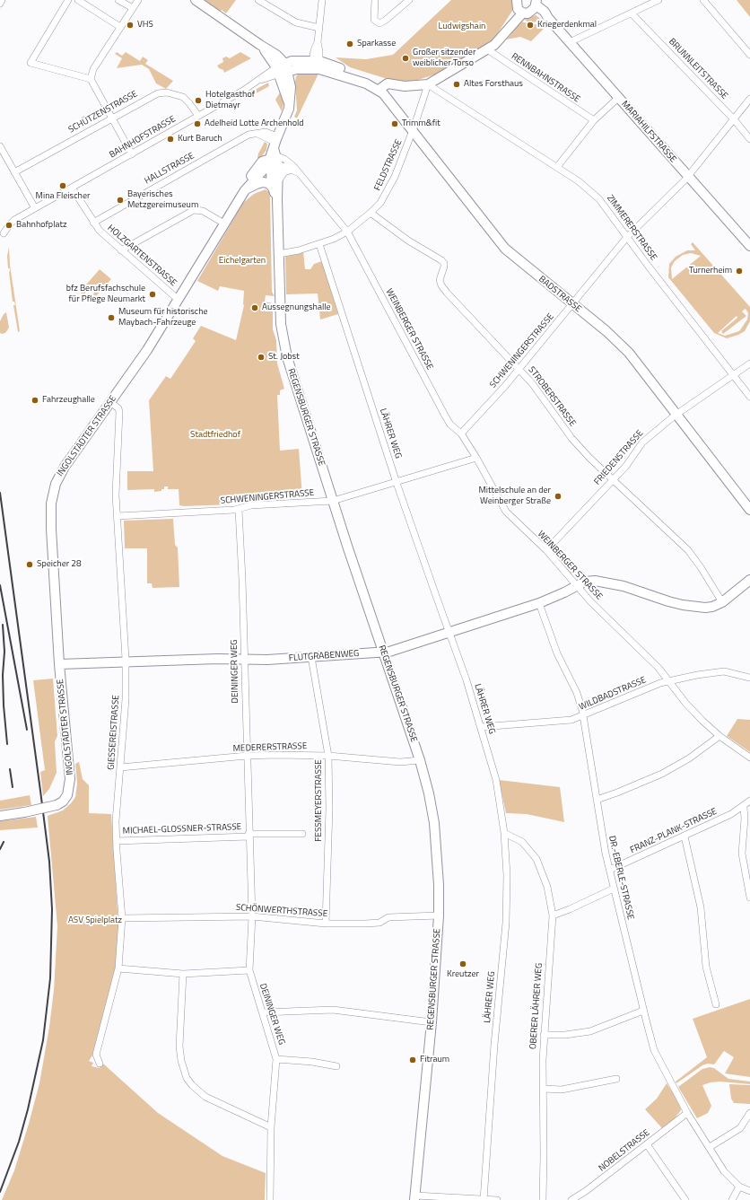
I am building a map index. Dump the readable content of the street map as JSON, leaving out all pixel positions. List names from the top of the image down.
{
  "streets": {
    "street": [
      "BRUNNLEITSTRASSE",
      "RENNBAHNSTRASSE",
      "SCHÜTZENSTRASSE",
      "MARIAHILFSTRASSE",
      "BAHNHOFSTRASSE",
      "FELDSTRASSE",
      "HALLSTRASSE",
      "ZIMMERERSTRASSE",
      "HOLZGARTENSTRASSE",
      "BADSTRASSE",
      "WEINBERGER STRASSE",
      "SCHWENINGERSTRASSE",
      "STROBERSTRASSE",
      "REGENSBURGER STRASSE",
      "LÄHRER WEG",
      "INGOLSTÄDTER STRASSE",
      "FRIEDENSTRASSE",
      "FLUTGRABENWEG",
      "DEININGER WEG",
      "WILDBADSTRASSE",
      "GIESSEREISTRASSE",
      "MEDERERSTRASSE",
      "FESSMEYERSTRASSE",
      "MICHAEL-GLOSSNER-STRASSE",
      "FRANZ-PLANK-STRASSE",
      "DR.-EBERLE-STRASSE",
      "SCHÖNWERTHSTRASSE",
      "OBERER LÄHRER WEG",
      "NOBELSTRASSE"
    ]
  },
  "crossings": [
    ["BRUNNLEITSTRASSE", "SCHWENINGERSTRASSE"],
    ["SCHÜTZENSTRASSE", "BAHNHOFSTRASSE"],
    ["MARIAHILFSTRASSE", "SCHWENINGERSTRASSE"],
    ["BAHNHOFSTRASSE", "HOLZGARTENSTRASSE"],
    ["BAHNHOFSTRASSE", "BADSTRASSE"],
    ["FELDSTRASSE", "ZIMMERERSTRASSE"],
    ["FELDSTRASSE", "BADSTRASSE"],
    ["FELDSTRASSE", "WEINBERGER STRASSE"],
    ["FELDSTRASSE", "STROBERSTRASSE"],
    ["FELDSTRASSE", "REGENSBURGER STRASSE"],
    ["FELDSTRASSE", "LÄHRER WEG"],
    ["HALLSTRASSE", "HOLZGARTENSTRASSE"],
    ["HALLSTRASSE", "WEINBERGER STRASSE"],
    ["HALLSTRASSE", "REGENSBURGER STRASSE"],
    ["HALLSTRASSE", "INGOLSTÄDTER STRASSE"],
    ["ZIMMERERSTRASSE", "SCHWENINGERSTRASSE"],
    ["ZIMMERERSTRASSE", "FRIEDENSTRASSE"],
    ["HOLZGARTENSTRASSE", "INGOLSTÄDTER STRASSE"],
    ["BADSTRASSE", "SCHWENINGERSTRASSE"],
    ["BADSTRASSE", "FRIEDENSTRASSE"],
    ["WEINBERGER STRASSE", "SCHWENINGERSTRASSE"],
    ["WEINBERGER STRASSE", "REGENSBURGER STRASSE"],
    ["WEINBERGER STRASSE", "INGOLSTÄDTER STRASSE"],
    ["WEINBERGER STRASSE", "FRIEDENSTRASSE"],
    ["WEINBERGER STRASSE", "FLUTGRABENWEG"],
    ["WEINBERGER STRASSE", "WILDBADSTRASSE"],
    ["SCHWENINGERSTRASSE", "STROBERSTRASSE"],
    ["SCHWENINGERSTRASSE", "REGENSBURGER STRASSE"],
    ["SCHWENINGERSTRASSE", "LÄHRER WEG"],
    ["SCHWENINGERSTRASSE", "DEININGER WEG"],
    ["SCHWENINGERSTRASSE", "GIESSEREISTRASSE"],
    ["STROBERSTRASSE", "FRIEDENSTRASSE"],
    ["STROBERSTRASSE", "FLUTGRABENWEG"],
    ["REGENSBURGER STRASSE", "INGOLSTÄDTER STRASSE"],
    ["REGENSBURGER STRASSE", "FLUTGRABENWEG"],
    ["REGENSBURGER STRASSE", "MEDERERSTRASSE"],
    ["REGENSBURGER STRASSE", "SCHÖNWERTHSTRASSE"],
    ["LÄHRER WEG", "FLUTGRABENWEG"],
    ["LÄHRER WEG", "WILDBADSTRASSE"],
    ["LÄHRER WEG", "OBERER LÄHRER WEG"],
    ["INGOLSTÄDTER STRASSE", "FLUTGRABENWEG"],
    ["INGOLSTÄDTER STRASSE", "GIESSEREISTRASSE"],
    ["FLUTGRABENWEG", "DEININGER WEG"],
    ["FLUTGRABENWEG", "GIESSEREISTRASSE"],
    ["FLUTGRABENWEG", "FESSMEYERSTRASSE"],
    ["FLUTGRABENWEG", "DR.-EBERLE-STRASSE"],
    ["DEININGER WEG", "MEDERERSTRASSE"],
    ["DEININGER WEG", "MICHAEL-GLOSSNER-STRASSE"],
    ["DEININGER WEG", "SCHÖNWERTHSTRASSE"],
    ["WILDBADSTRASSE", "DR.-EBERLE-STRASSE"],
    ["GIESSEREISTRASSE", "MEDERERSTRASSE"],
    ["GIESSEREISTRASSE", "MICHAEL-GLOSSNER-STRASSE"],
    ["GIESSEREISTRASSE", "SCHÖNWERTHSTRASSE"],
    ["MEDERERSTRASSE", "FESSMEYERSTRASSE"],
    ["FESSMEYERSTRASSE", "SCHÖNWERTHSTRASSE"],
    ["FRANZ-PLANK-STRASSE", "DR.-EBERLE-STRASSE"],
    ["DR.-EBERLE-STRASSE", "NOBELSTRASSE"]
  ],
  "parks": [
    "Ludwigshain",
    "Eichelgarten",
    "Stadtfriedhof",
    "ASV Spielplatz"
  ],
  "places": [
    "VHS",
    "Kriegerdenkmal",
    "Sparkasse",
    "Großer sitzender weiblicher Torso",
    "Altes Forsthaus",
    "Hotelgasthof Dietmayr",
    "Adelheid Lotte Archenhold",
    "Trimm&fit",
    "Kurt Baruch",
    "Mina Fleischer",
    "Bayerisches Metzgereimuseum",
    "Bahnhofplatz",
    "Turnerheim",
    "bfz Berufsfachschule für Pflege Neumarkt",
    "Aussegnungshalle",
    "Museum für historische Maybach-Fahrzeuge",
    "St. Jobst",
    "Fahrzeughalle",
    "Mittelschule an der Weinberger Straße",
    "Speicher 28",
    "Kreutzer",
    "Fitraum"
  ]
}
